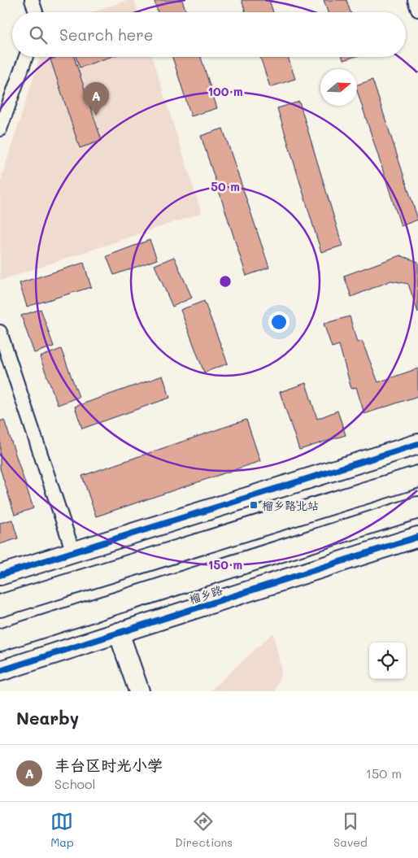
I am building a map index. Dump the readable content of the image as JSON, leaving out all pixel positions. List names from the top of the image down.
{
  "streets": {
    "main road": ["榴乡路"]
  },
  "places": {
    "transit": ["榴乡路北站"]
  },
  "north": "right",
  "page": {
    "search": "Search here",
    "pins": "A",
    "heading": "Nearby",
    "list": [
      {
        "mark": "A",
        "name": "丰台区时光小学",
        "note": "School",
        "value": "150 m"
      }
    ],
    "nav": ["Map", "Directions", "Saved"]
  },
  "rings": ["100 m", "50 m", "150 m"]
}
